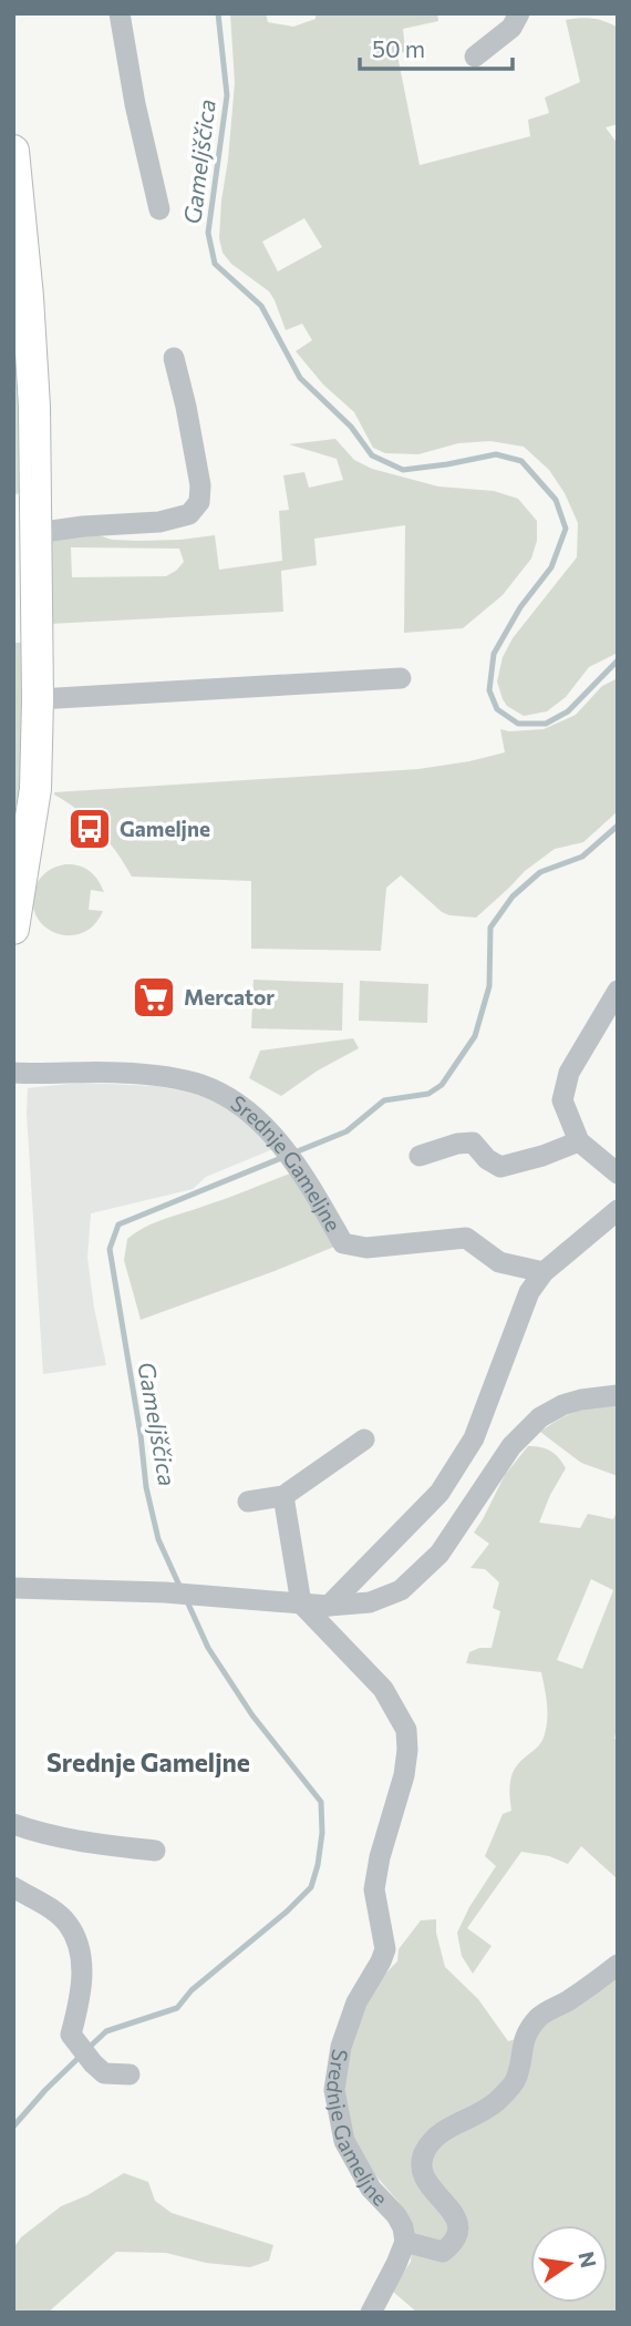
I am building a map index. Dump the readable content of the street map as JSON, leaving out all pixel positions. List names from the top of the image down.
{
  "streets": {
    "street": ["Srednje Gameljne"]
  },
  "districts": ["Srednje Gameljne"],
  "water": ["Gameljščica"],
  "places": {
    "bus stop": ["Gameljne"],
    "supermarket": ["Mercator"]
  },
  "scale_bar": "50 m",
  "north": "right"
}
